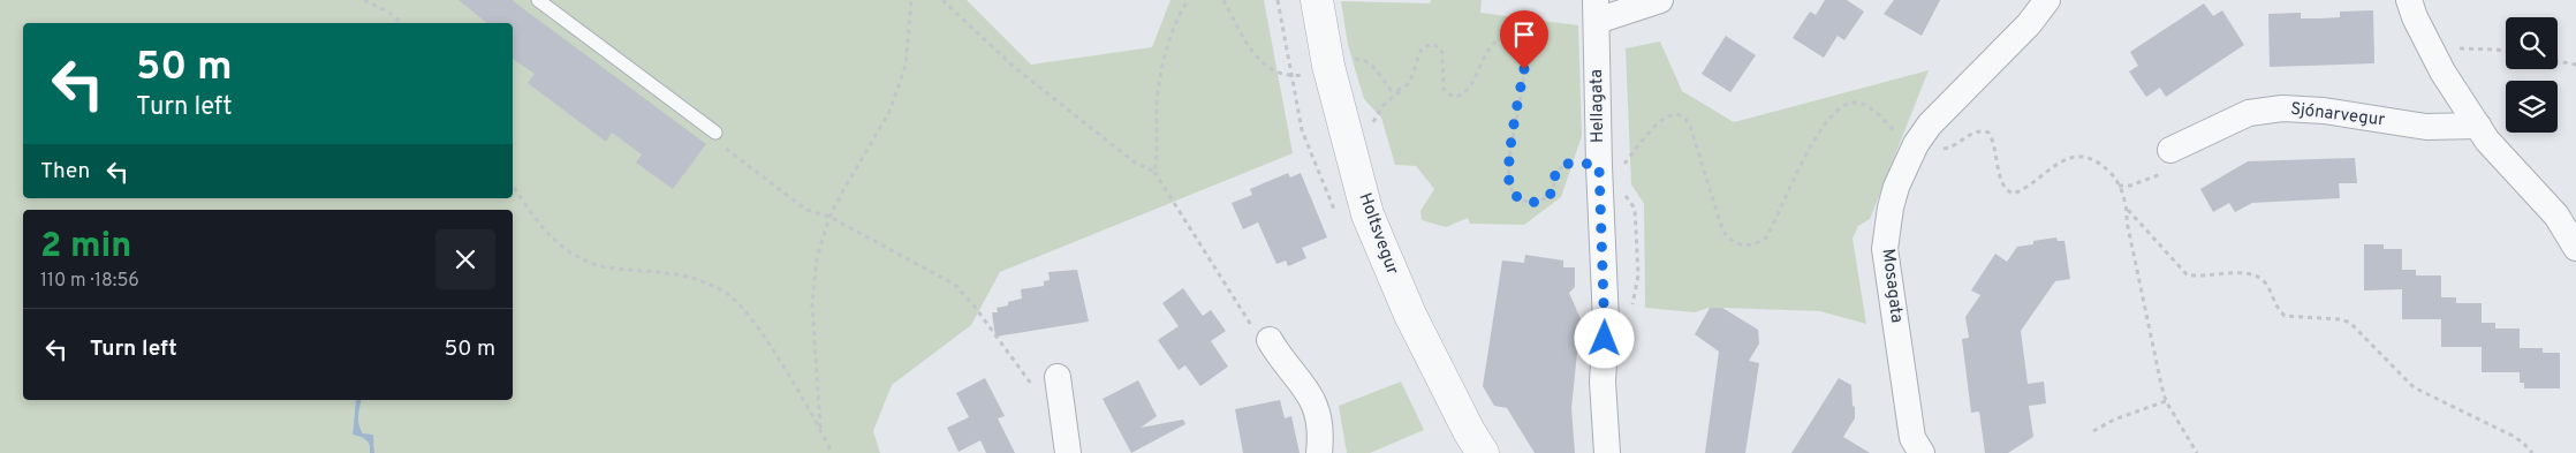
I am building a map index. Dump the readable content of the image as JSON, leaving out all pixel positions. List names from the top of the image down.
{
  "streets": {
    "street": [
      "Hellagata",
      "Sjónarvegur",
      "Holtsvegur",
      "Mosagata"
    ]
  },
  "page": {
    "turn": ["50 m", "Turn left"],
    "then": "Then",
    "heading": ["2 min", "110 m · 18:56"],
    "list": [
      {
        "name": "Turn left",
        "value": "50 m"
      }
    ]
  }
}
